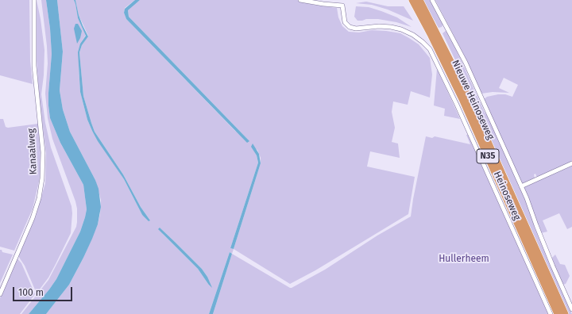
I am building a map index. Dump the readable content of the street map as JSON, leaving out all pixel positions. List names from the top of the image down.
{
  "streets": {
    "highway": ["Nieuwe Heinoseweg", "N35"],
    "street": ["Kanaalweg", "Heinoseweg"]
  },
  "parks": ["Hullerheem"],
  "scale_bar": "100 m"
}
